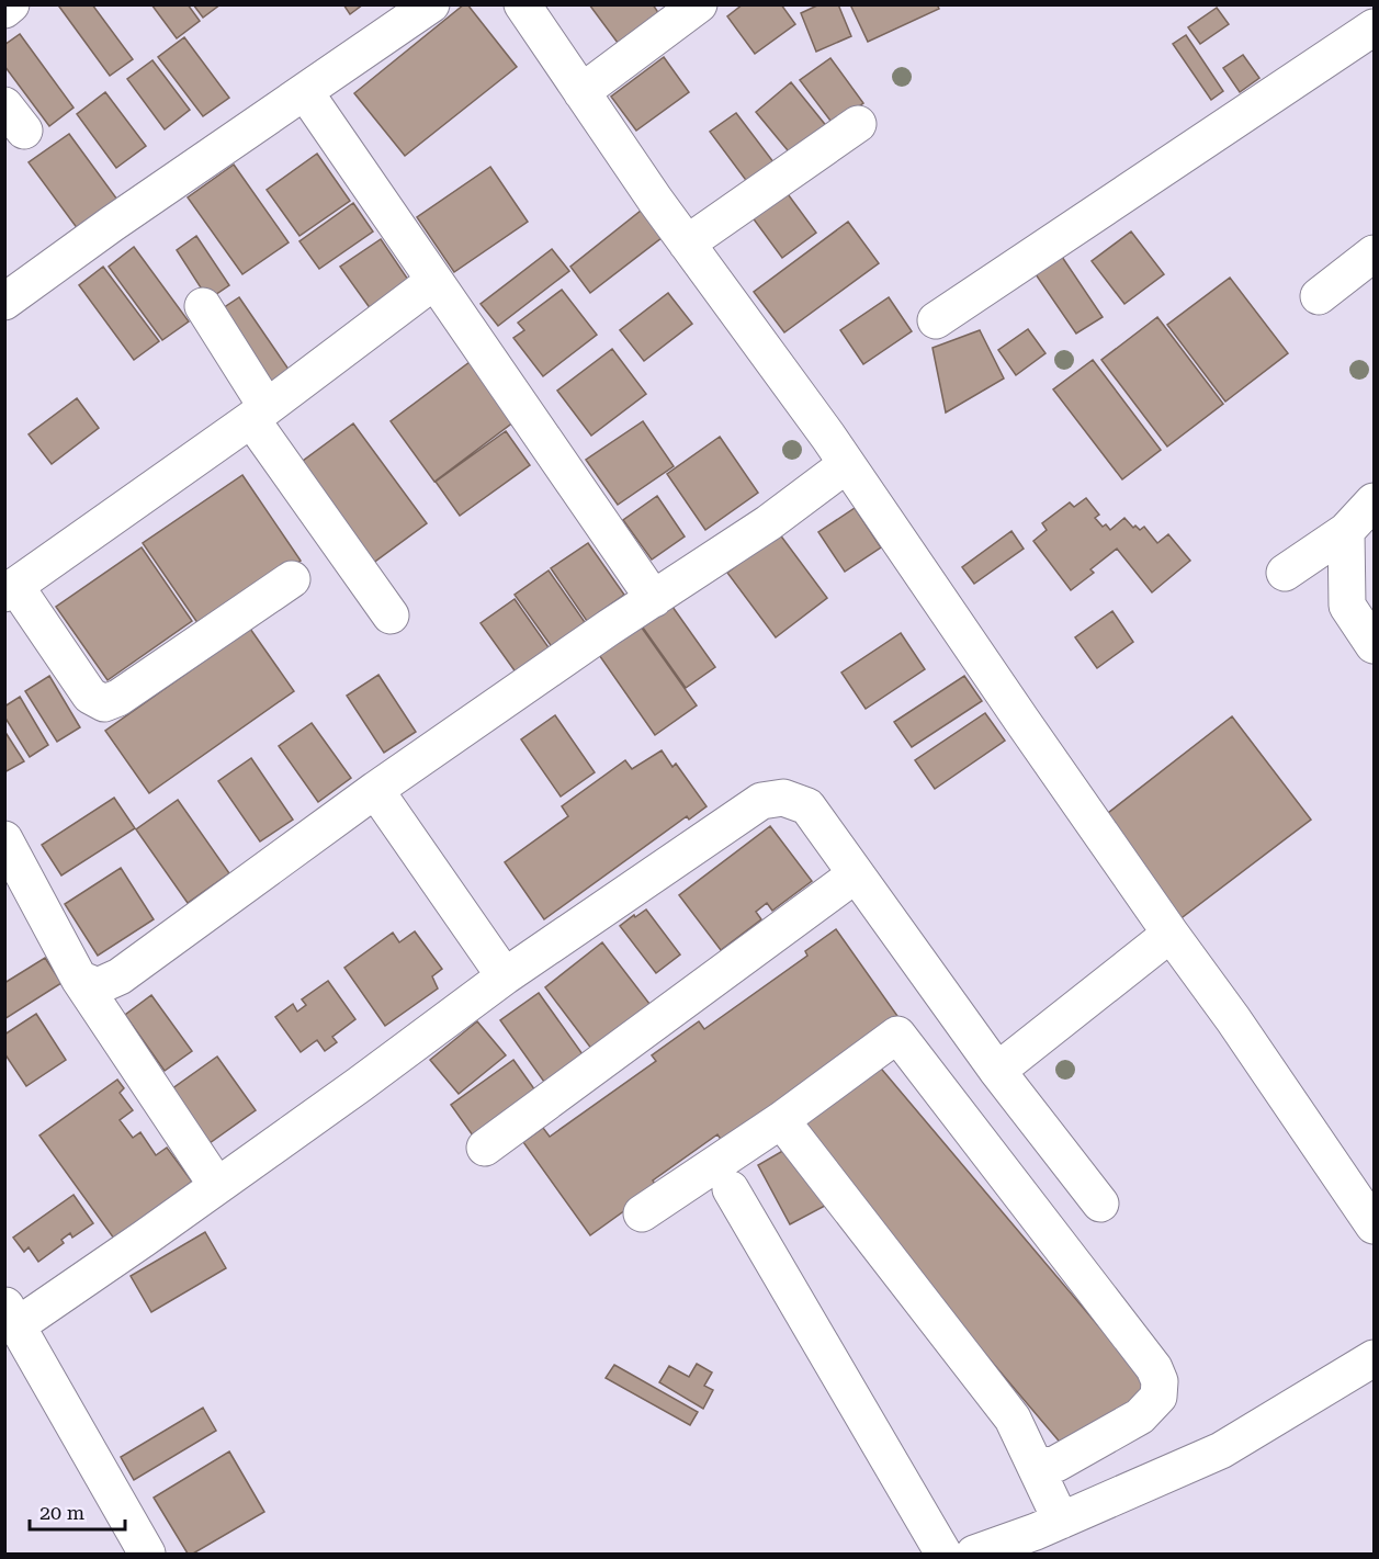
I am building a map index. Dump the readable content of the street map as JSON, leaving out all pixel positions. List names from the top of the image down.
{
  "scale_bar": "20 m"
}
